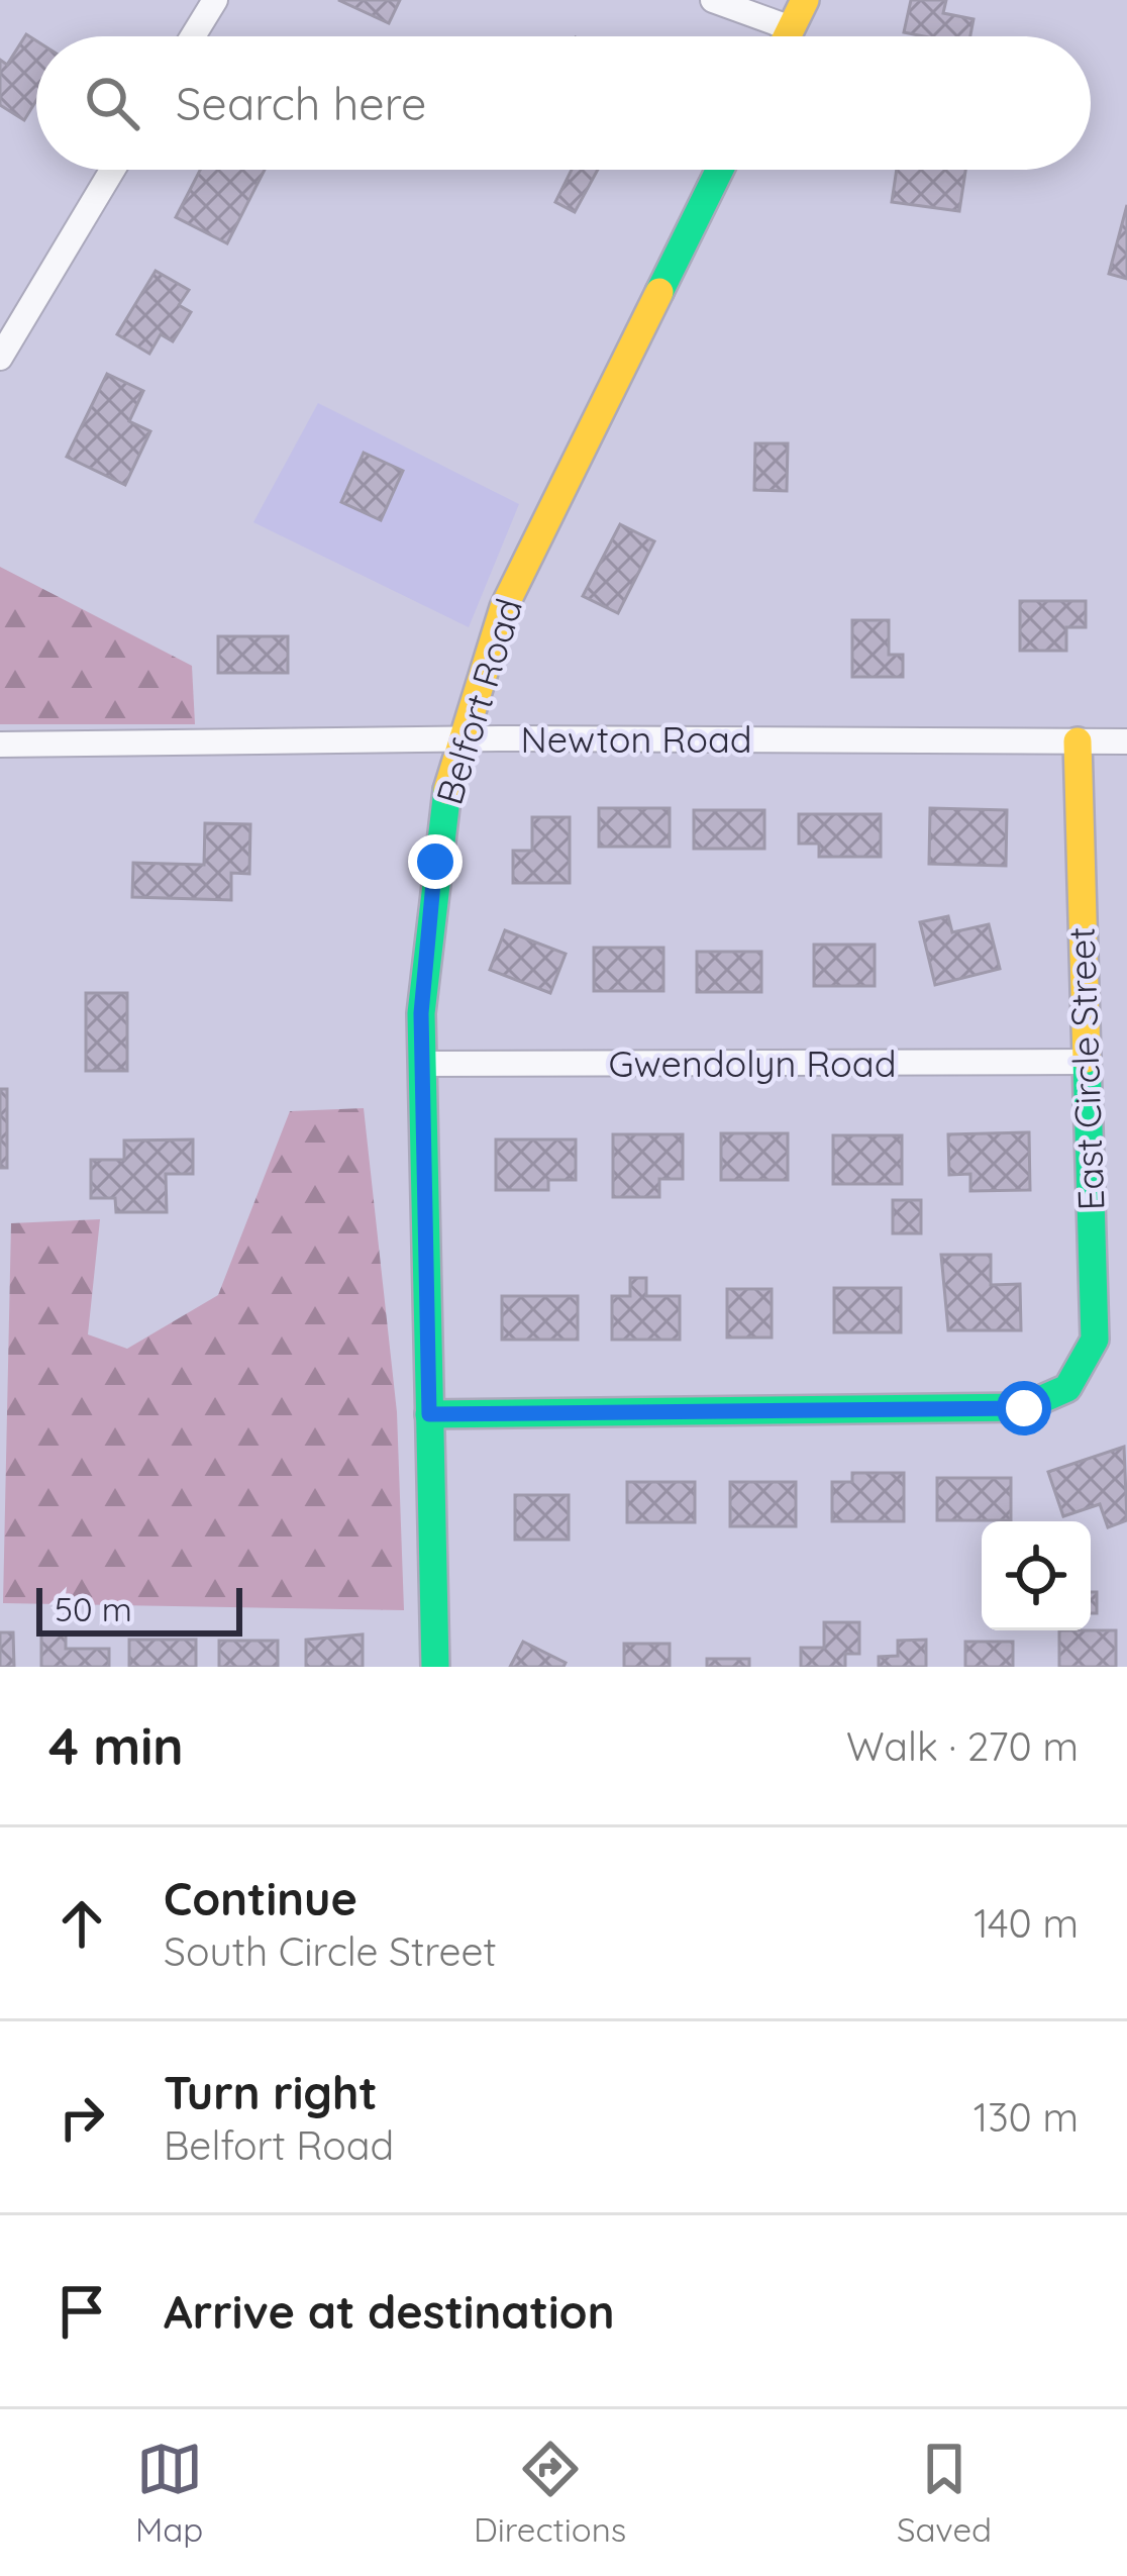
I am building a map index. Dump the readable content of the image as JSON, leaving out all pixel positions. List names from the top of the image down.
{
  "streets": {
    "street": [
      "Belfort Road",
      "Newton Road",
      "Gwendolyn Road",
      "East Circle Street"
    ]
  },
  "crossings": [
    ["Belfort Road", "Newton Road"],
    ["Belfort Road", "Gwendolyn Road"],
    ["Belfort Road", "East Circle Street"],
    ["Newton Road", "East Circle Street"],
    ["Gwendolyn Road", "East Circle Street"]
  ],
  "scale_bar": "50 m",
  "page": {
    "search": "Search here",
    "scale": "50 m",
    "heading": ["4 min", "Walk · 270 m"],
    "list": [
      ["Continue", "South Circle Street", "140 m"],
      ["Turn right", "Belfort Road", "130 m"],
      "Arrive at destination"
    ],
    "nav": ["Map", "Directions", "Saved"]
  }
}
